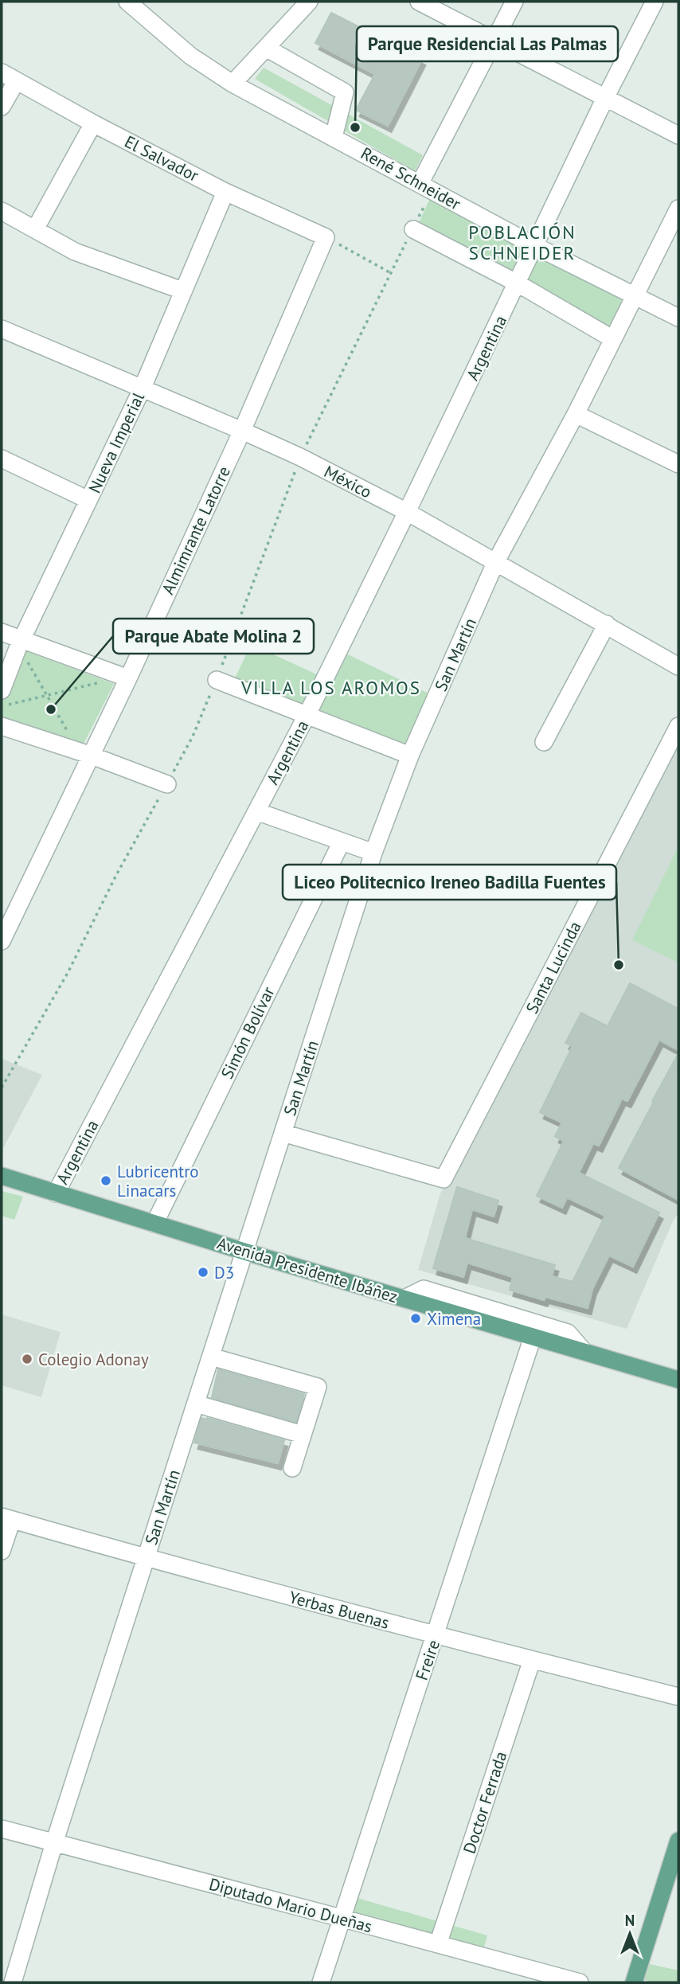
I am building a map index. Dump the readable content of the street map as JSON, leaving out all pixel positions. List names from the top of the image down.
{
  "streets": {
    "main road": ["Avenida Presidente Ibáñez"],
    "street": [
      "El Salvador",
      "René Schneider",
      "Argentina",
      "Nueva Imperial",
      "México",
      "Almimrante Latorre",
      "San Martín",
      "Santa Lucinda",
      "Simón Bolívar",
      "Yerbas Buenas",
      "Freire",
      "Doctor Ferrada",
      "Diputado Mario Dueñas"
    ]
  },
  "crossings": [
    ["El Salvador", "Nueva Imperial"],
    ["El Salvador", "Almimrante Latorre"],
    ["René Schneider", "Argentina"],
    ["René Schneider", "San Martín"],
    ["Argentina", "México"],
    ["Argentina", "Avenida Presidente Ibáñez"],
    ["Nueva Imperial", "México"],
    ["México", "Almimrante Latorre"],
    ["México", "San Martín"],
    ["San Martín", "Santa Lucinda"],
    ["San Martín", "Avenida Presidente Ibáñez"],
    ["San Martín", "Yerbas Buenas"],
    ["San Martín", "Diputado Mario Dueñas"],
    ["Simón Bolívar", "Avenida Presidente Ibáñez"],
    ["Avenida Presidente Ibáñez", "Freire"],
    ["Yerbas Buenas", "Freire"],
    ["Yerbas Buenas", "Doctor Ferrada"],
    ["Freire", "Diputado Mario Dueñas"],
    ["Doctor Ferrada", "Diputado Mario Dueñas"]
  ],
  "districts": ["POBLACIÓN SCHNEIDER", "VILLA LOS AROMOS"],
  "places": [
    "Parque Residencial Las Palmas",
    "Parque Abate Molina 2",
    "Liceo Politecnico Ireneo Badilla Fuentes",
    "Lubricentro Linacars",
    "D3",
    "Ximena",
    "Colegio Adonay"
  ],
  "north": "top"
}
